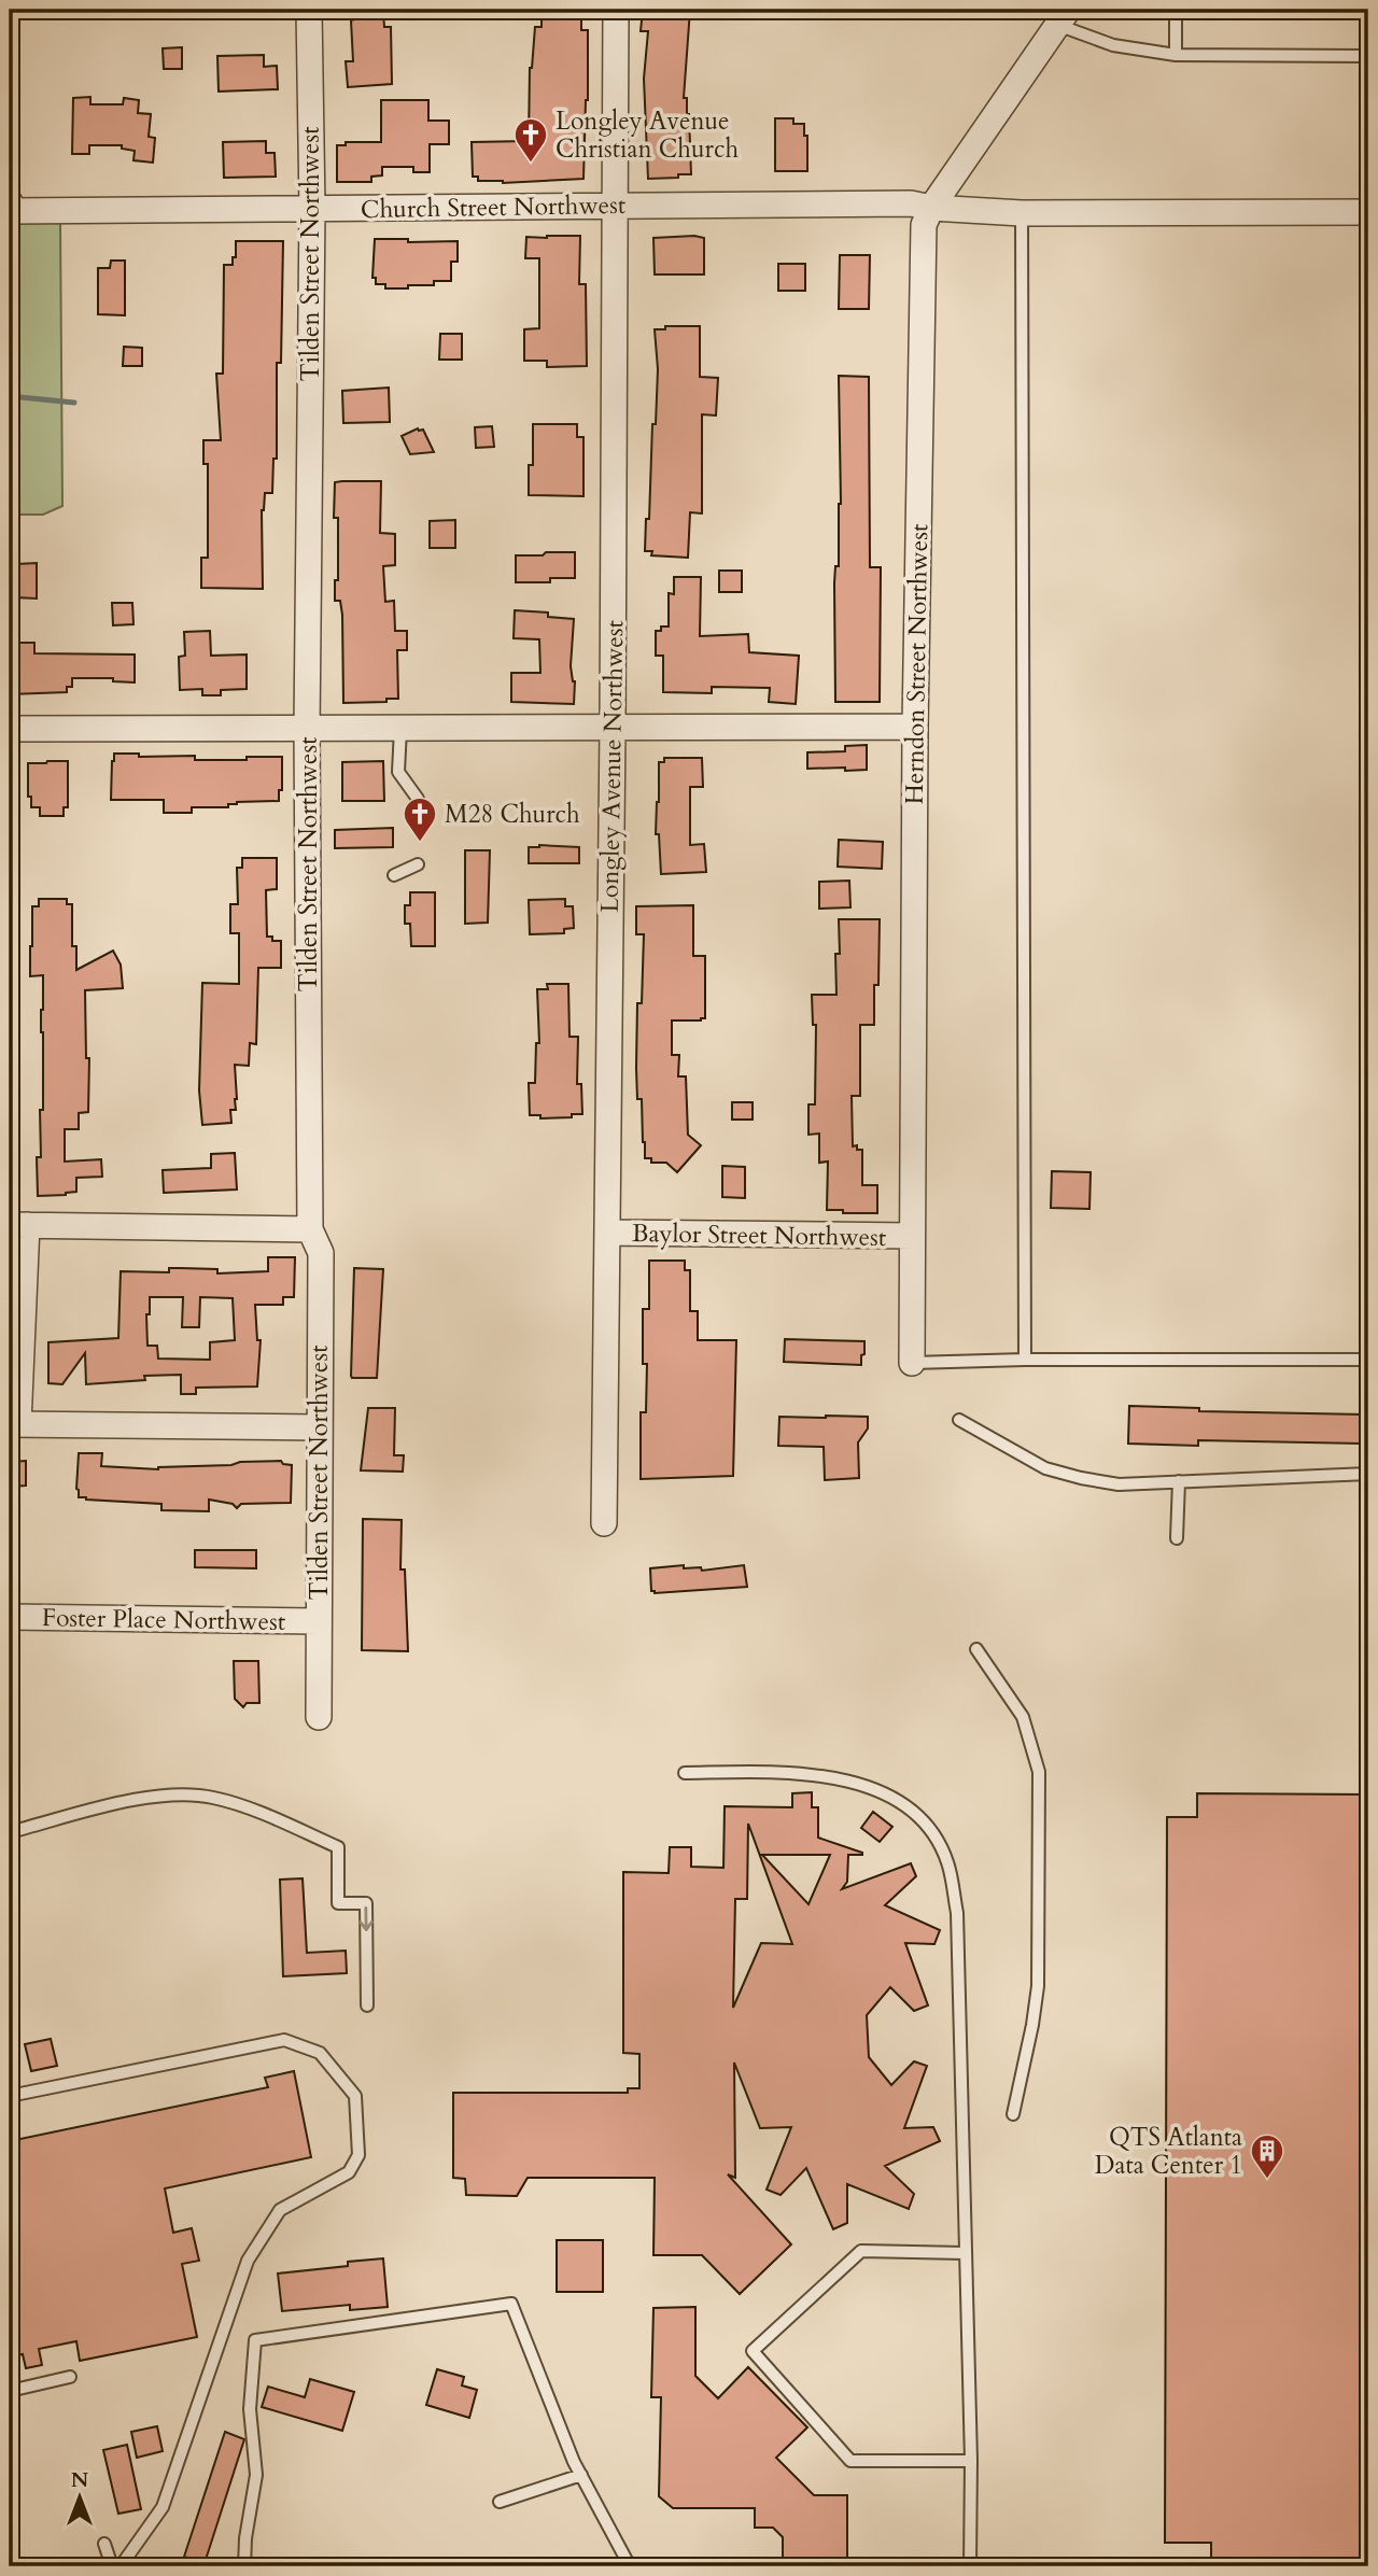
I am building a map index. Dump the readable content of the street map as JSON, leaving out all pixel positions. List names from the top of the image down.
{
  "streets": {
    "street": [
      "Church Street Northwest",
      "Tilden Street Northwest",
      "Herndon Street Northwest",
      "Longley Avenue Northwest",
      "Baylor Street Northwest",
      "Foster Place Northwest"
    ]
  },
  "crossings": [
    ["Church Street Northwest", "Tilden Street Northwest"],
    ["Church Street Northwest", "Herndon Street Northwest"],
    ["Church Street Northwest", "Longley Avenue Northwest"],
    ["Tilden Street Northwest", "Foster Place Northwest"],
    ["Herndon Street Northwest", "Baylor Street Northwest"],
    ["Longley Avenue Northwest", "Baylor Street Northwest"]
  ],
  "places": {
    "church": ["Longley Avenue Christian Church", "M28 Church"],
    "building": ["QTS Atlanta Data Center 1"]
  },
  "north": "top"
}
